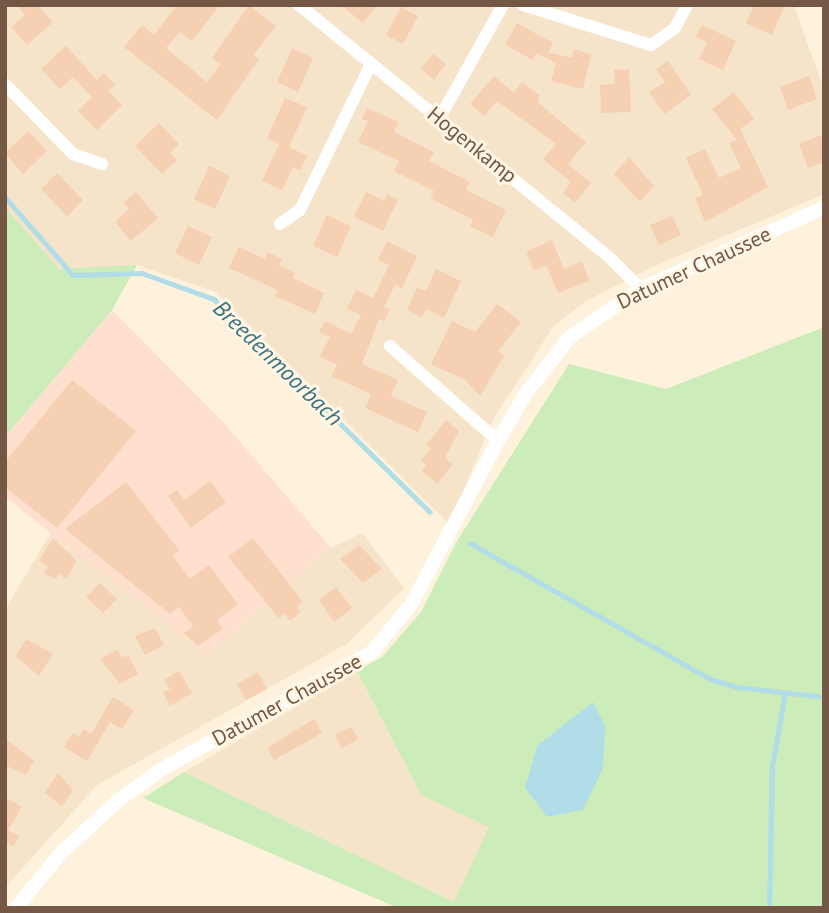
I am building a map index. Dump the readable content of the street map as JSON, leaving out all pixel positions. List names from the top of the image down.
{
  "streets": {
    "street": ["Hogenkamp", "Datumer Chaussee"]
  },
  "crossings": [
    ["Hogenkamp", "Datumer Chaussee"]
  ],
  "water": ["Breedenmoorbach"]
}
